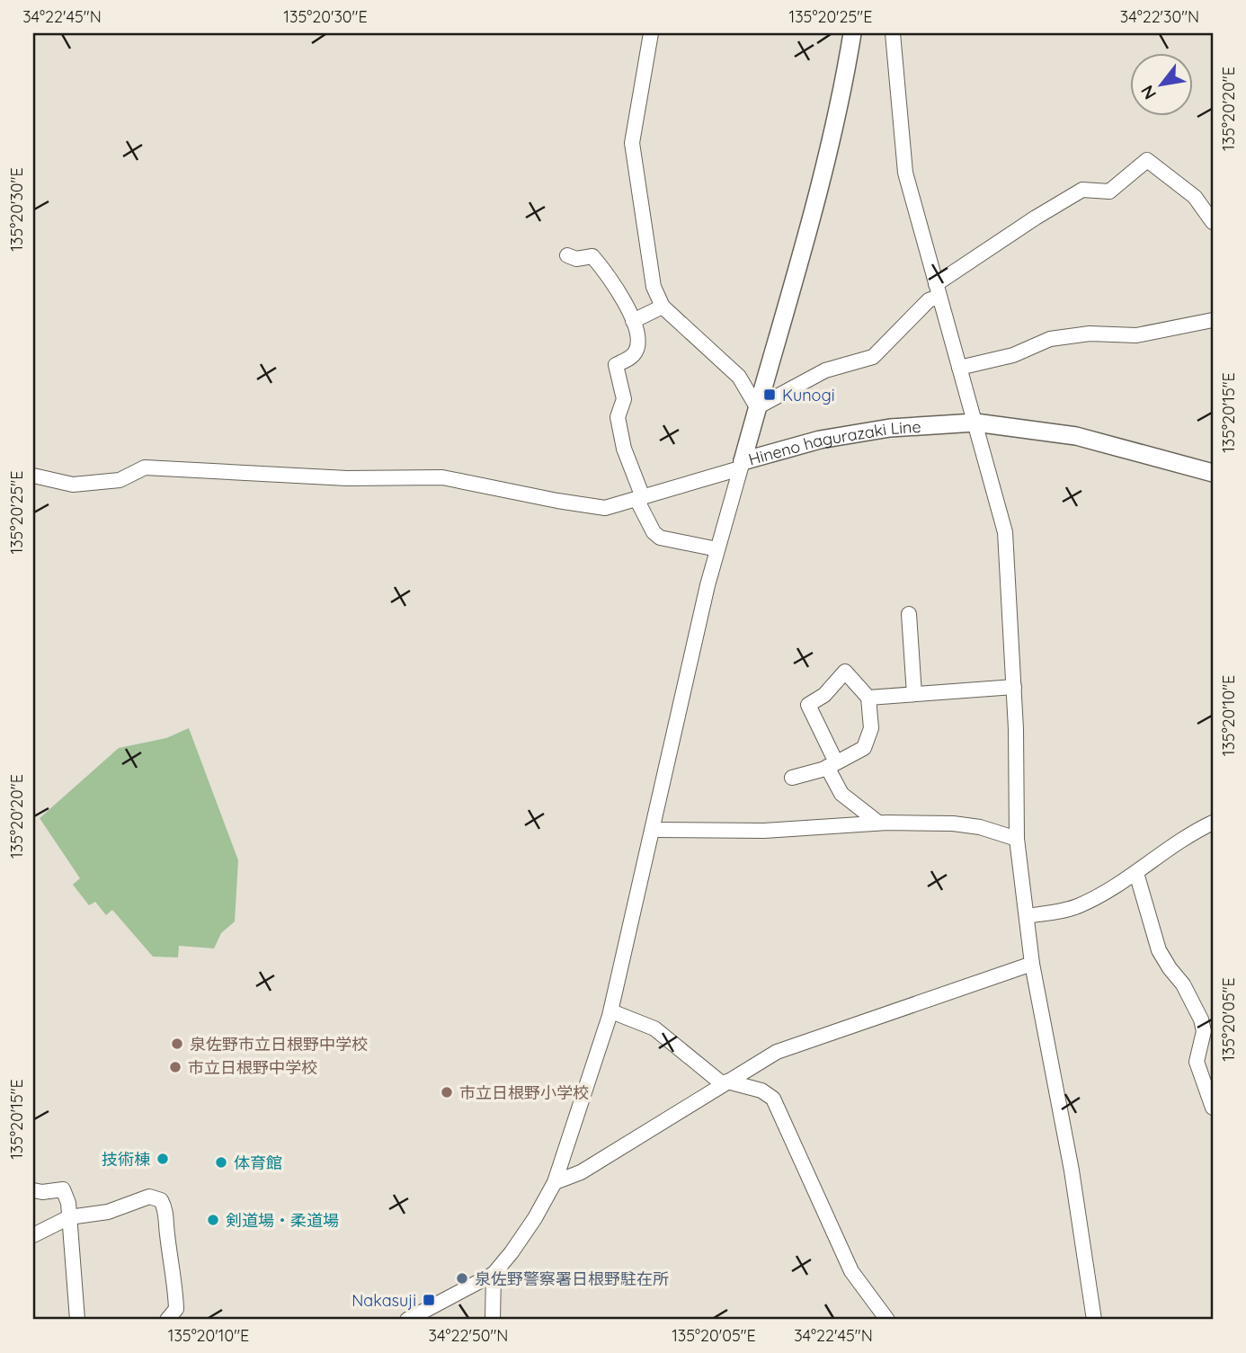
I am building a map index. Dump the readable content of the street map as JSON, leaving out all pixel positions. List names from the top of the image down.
{
  "streets": {
    "main road": ["Hineno hagurazaki Line"]
  },
  "places": {
    "transit": ["Kunogi", "Nakasuji"],
    "other": [
      "泉佐野市立日根野中学校",
      "市立日根野中学校",
      "市立日根野小学校",
      "技術棟",
      "体育館",
      "剣道場・柔道場",
      "泉佐野警察署日根野駐在所"
    ]
  },
  "north": "bottom left",
  "coordinates": [
    "34°22'45\"N",
    "135°20'30\"E",
    "135°20'25\"E",
    "34°22'30\"N",
    "135°20'20\"E",
    "135°20'15\"E",
    "135°20'10\"E",
    "135°20'05\"E",
    "34°22'50\"N"
  ]
}
